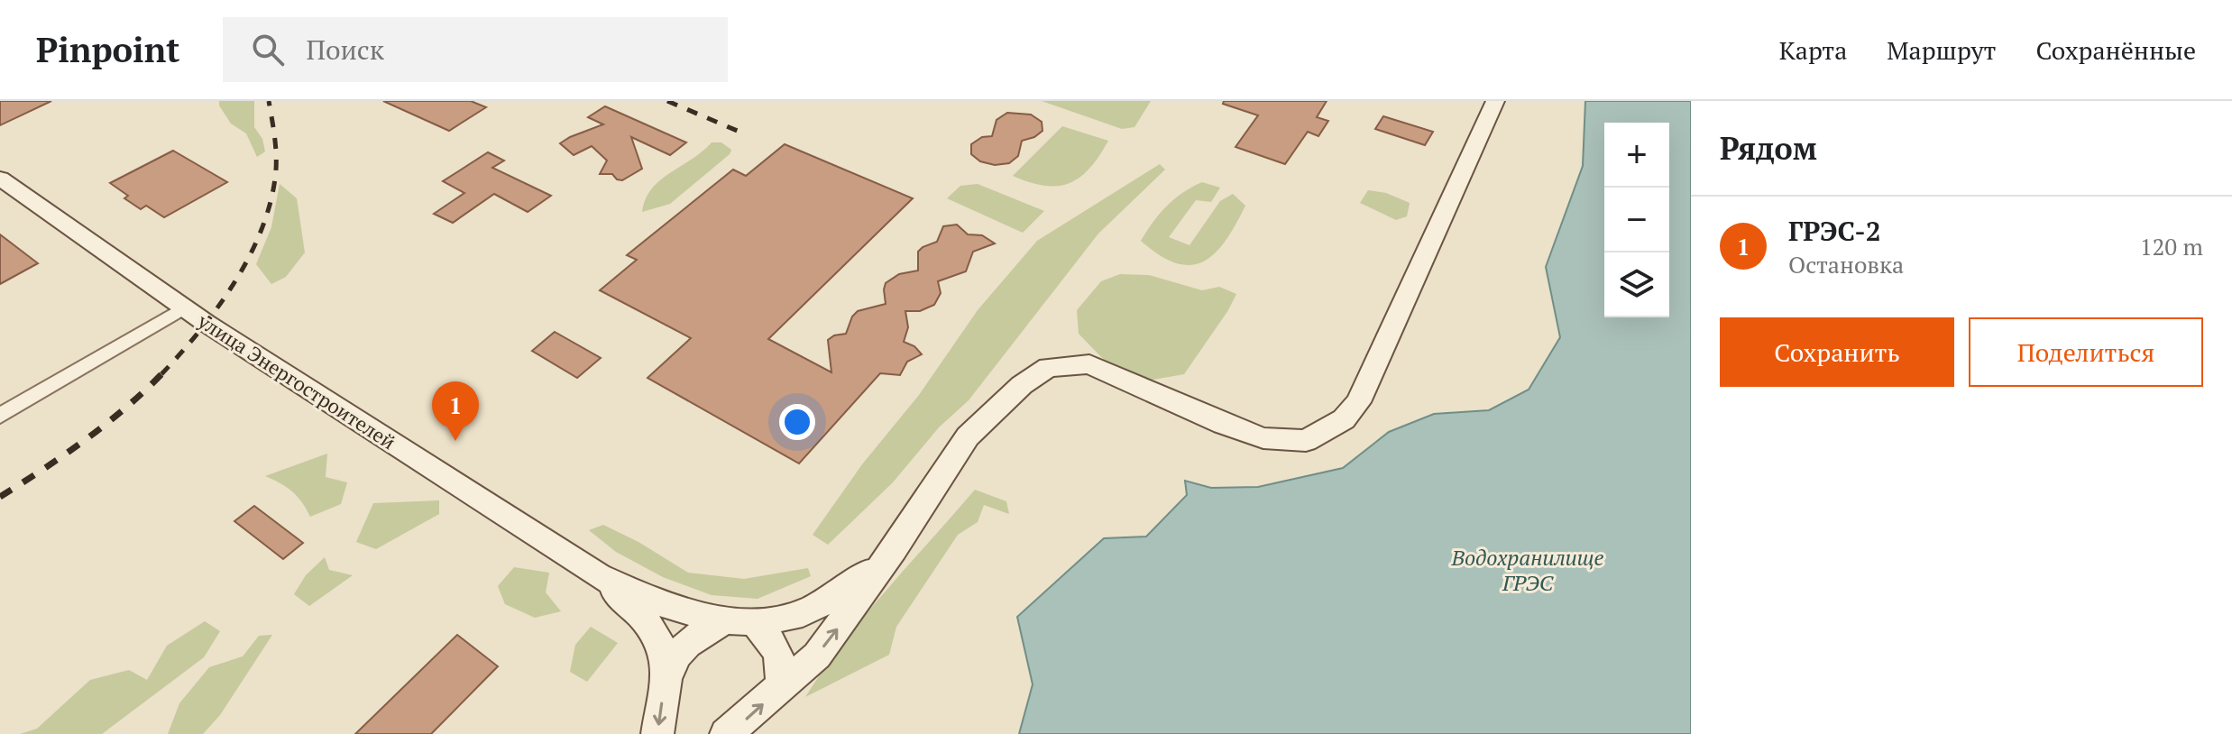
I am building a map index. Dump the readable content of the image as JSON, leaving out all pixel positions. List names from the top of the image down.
{
  "streets": {
    "street": ["улица Энергостроителей"]
  },
  "water": ["Водохранилище ГРЭС"],
  "page": {
    "header": "Pinpoint",
    "search": "Поиск",
    "nav": ["Карта", "Маршрут", "Сохранённые"],
    "heading": "Рядом",
    "map_buttons": ["+", "−"],
    "list": [
      {
        "mark": "1",
        "name": "ГРЭС-2",
        "note": "Остановка",
        "value": "120 m"
      }
    ],
    "buttons": ["Сохранить", "Поделиться"],
    "pins": "1"
  }
}
